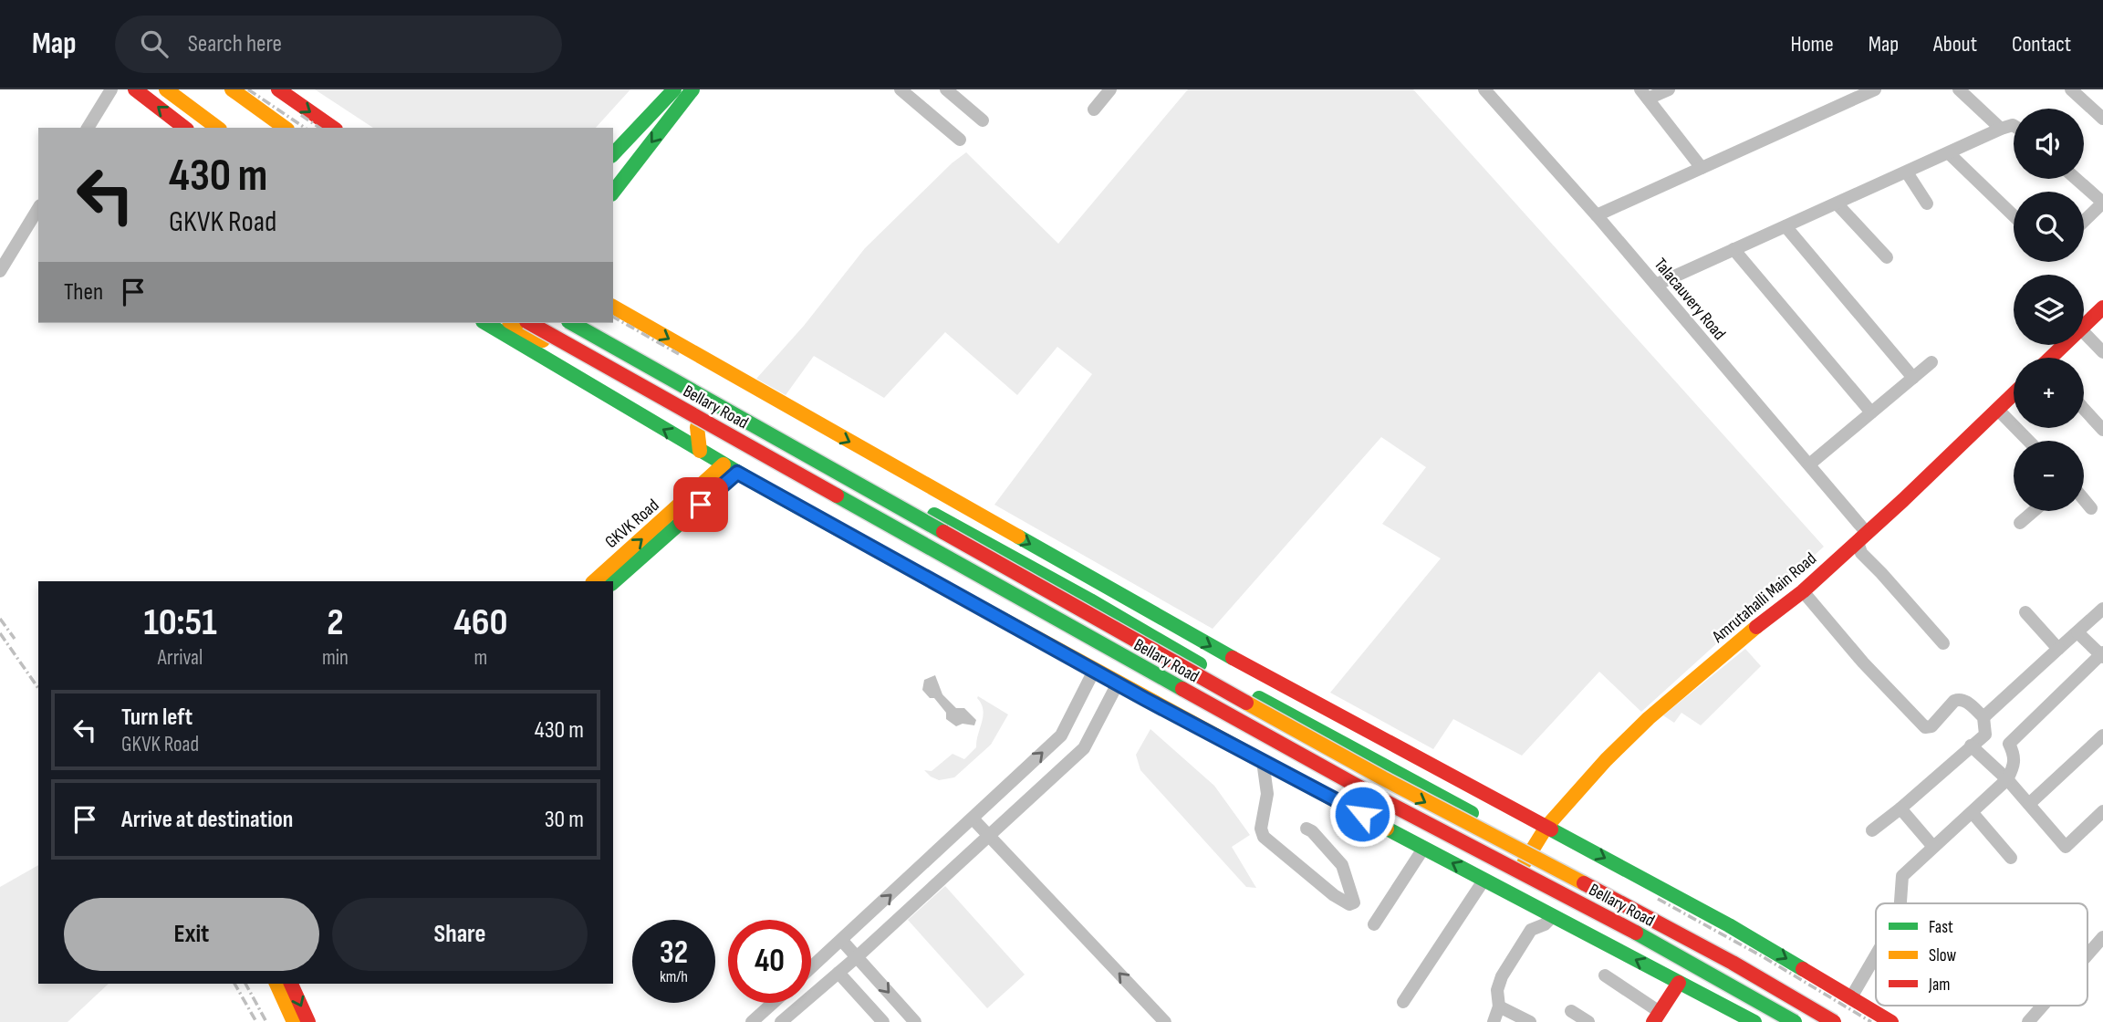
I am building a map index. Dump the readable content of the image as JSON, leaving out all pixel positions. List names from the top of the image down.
{
  "streets": {
    "main road": ["Bellary Road", "GKVK Road", "Amrutahalli Main Road"],
    "street": ["Talacauvery Road"]
  },
  "crossings": [
    ["Talacauvery Road", "Amrutahalli Main Road"],
    ["Bellary Road", "Amrutahalli Main Road"]
  ],
  "legend": ["Fast", "Slow", "Jam"],
  "page": {
    "header": "Map",
    "search": "Search here",
    "nav": [
      "Home",
      "Map",
      "About",
      "Contact"
    ],
    "map_buttons": ["+", "−"],
    "turn": ["430 m", "GKVK Road"],
    "then": "Then",
    "eta": [
      "10:51",
      "Arrival",
      "2",
      "min",
      "460",
      "m"
    ],
    "list": [
      {
        "name": "Turn left",
        "note": "GKVK Road",
        "value": "430 m"
      },
      {
        "name": "Arrive at destination",
        "value": "30 m"
      }
    ],
    "buttons": ["Exit", "Share"],
    "speed": "32 km/h",
    "limit": "40"
  }
}
